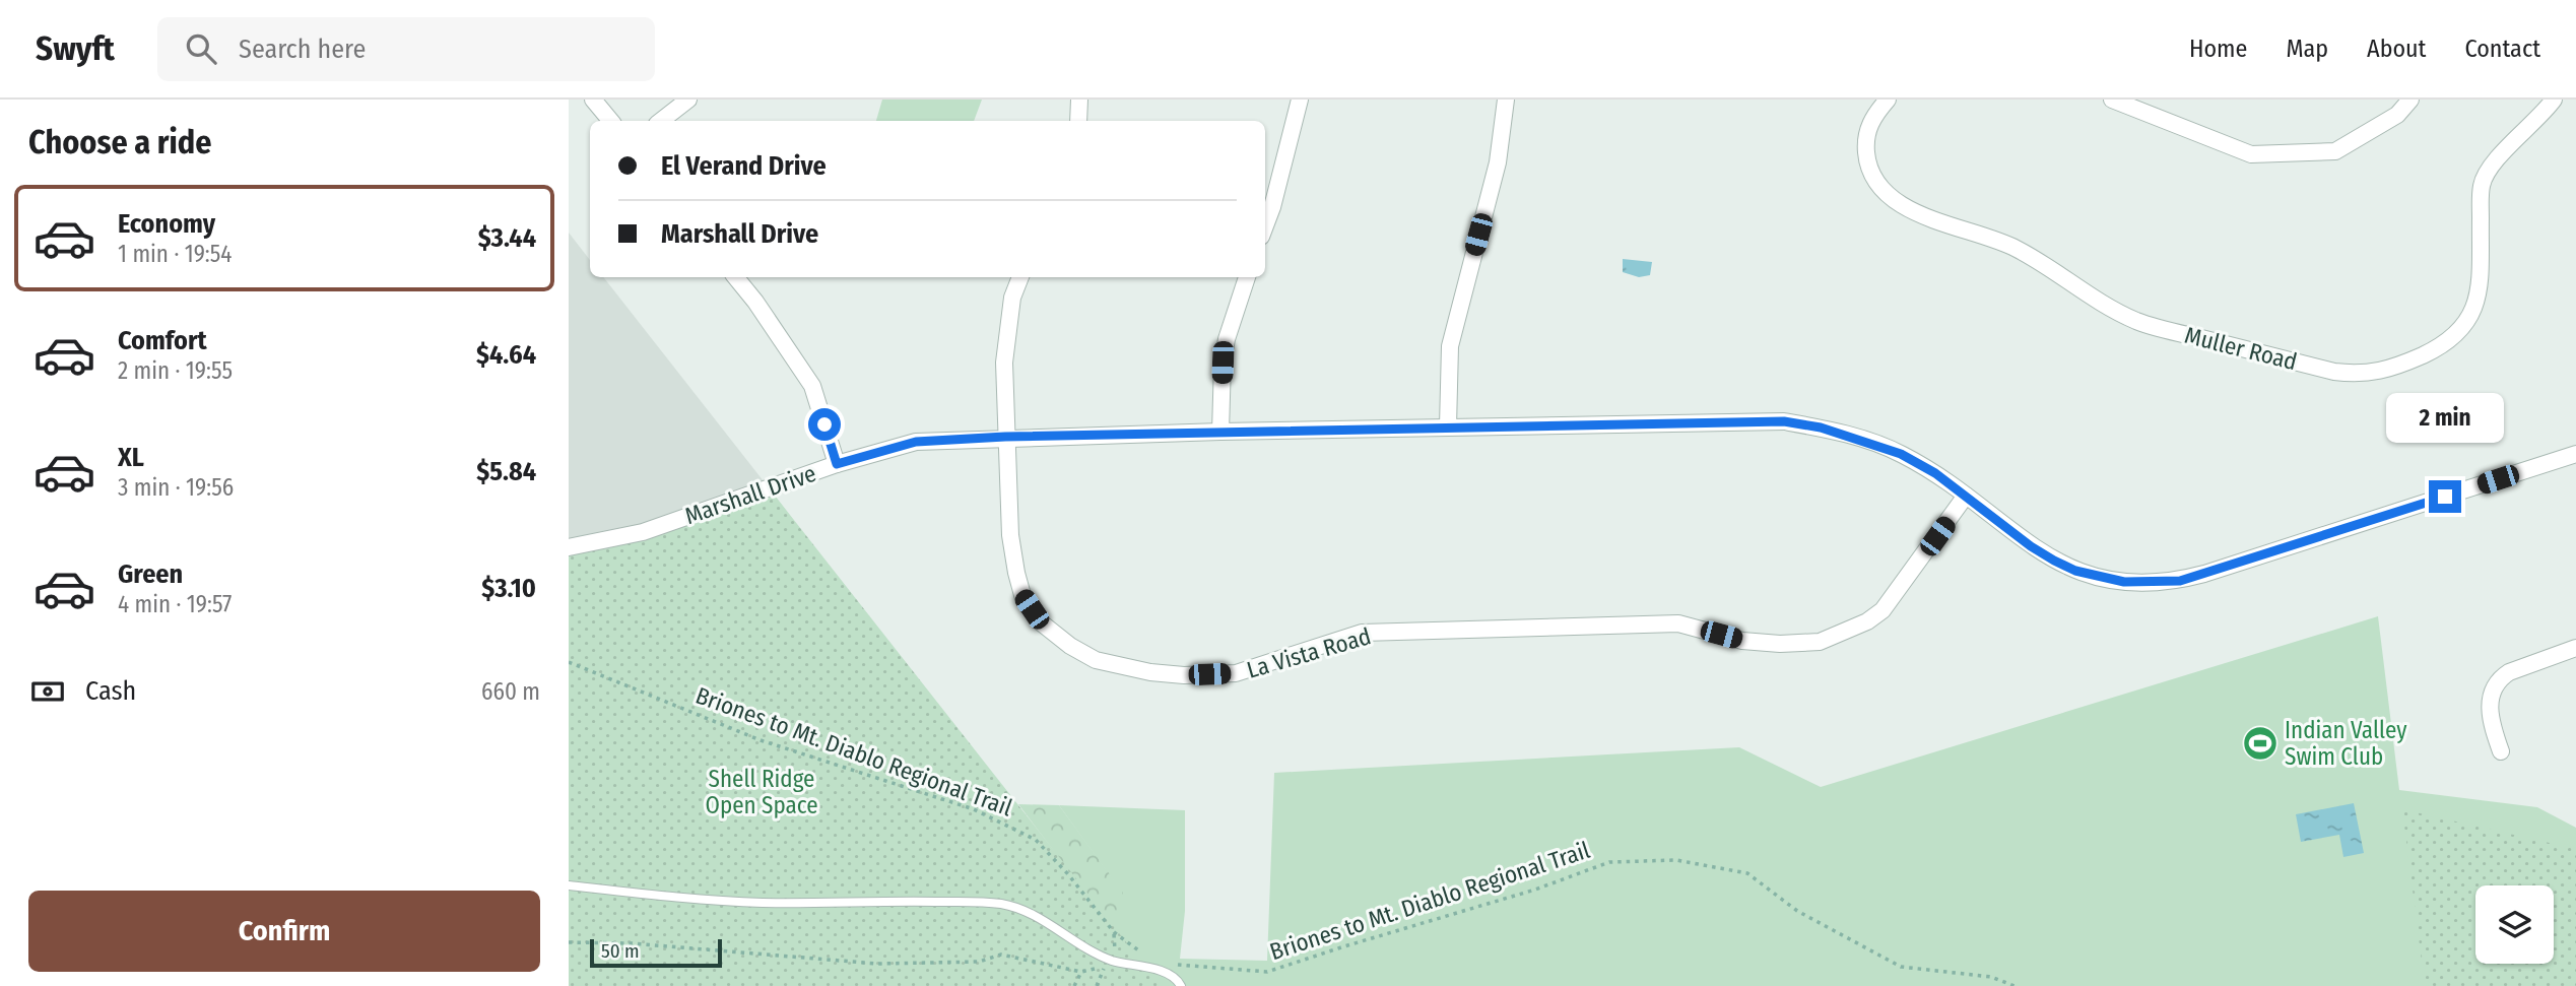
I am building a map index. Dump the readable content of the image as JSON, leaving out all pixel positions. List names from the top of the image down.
{
  "streets": {
    "street": ["Muller Road", "Marshall Drive", "La Vista Road"],
    "path": ["Briones to Mt. Diablo Regional Trail"]
  },
  "crossings": [
    ["Marshall Drive", "La Vista Road"]
  ],
  "parks": ["Shell Ridge Open Space"],
  "places": {
    "sports": ["Indian Valley Swim Club"]
  },
  "scale_bar": "50 m",
  "page": {
    "header": "Swyft",
    "search": "Search here",
    "nav": [
      "Home",
      "Map",
      "About",
      "Contact"
    ],
    "heading": "Choose a ride",
    "banner": ["El Verand Drive", "Marshall Drive"],
    "list": [
      {
        "name": "Economy",
        "note": "1 min · 19:54",
        "value": "$3.44"
      },
      {
        "name": "Comfort",
        "note": "2 min · 19:55",
        "value": "$4.64"
      },
      {
        "name": "XL",
        "note": "3 min · 19:56",
        "value": "$5.84"
      },
      {
        "name": "Green",
        "note": "4 min · 19:57",
        "value": "$3.10"
      }
    ],
    "bubble": "2 min",
    "pay": ["Cash", "660 m"],
    "buttons": "Confirm",
    "scale": "50 m"
  }
}
